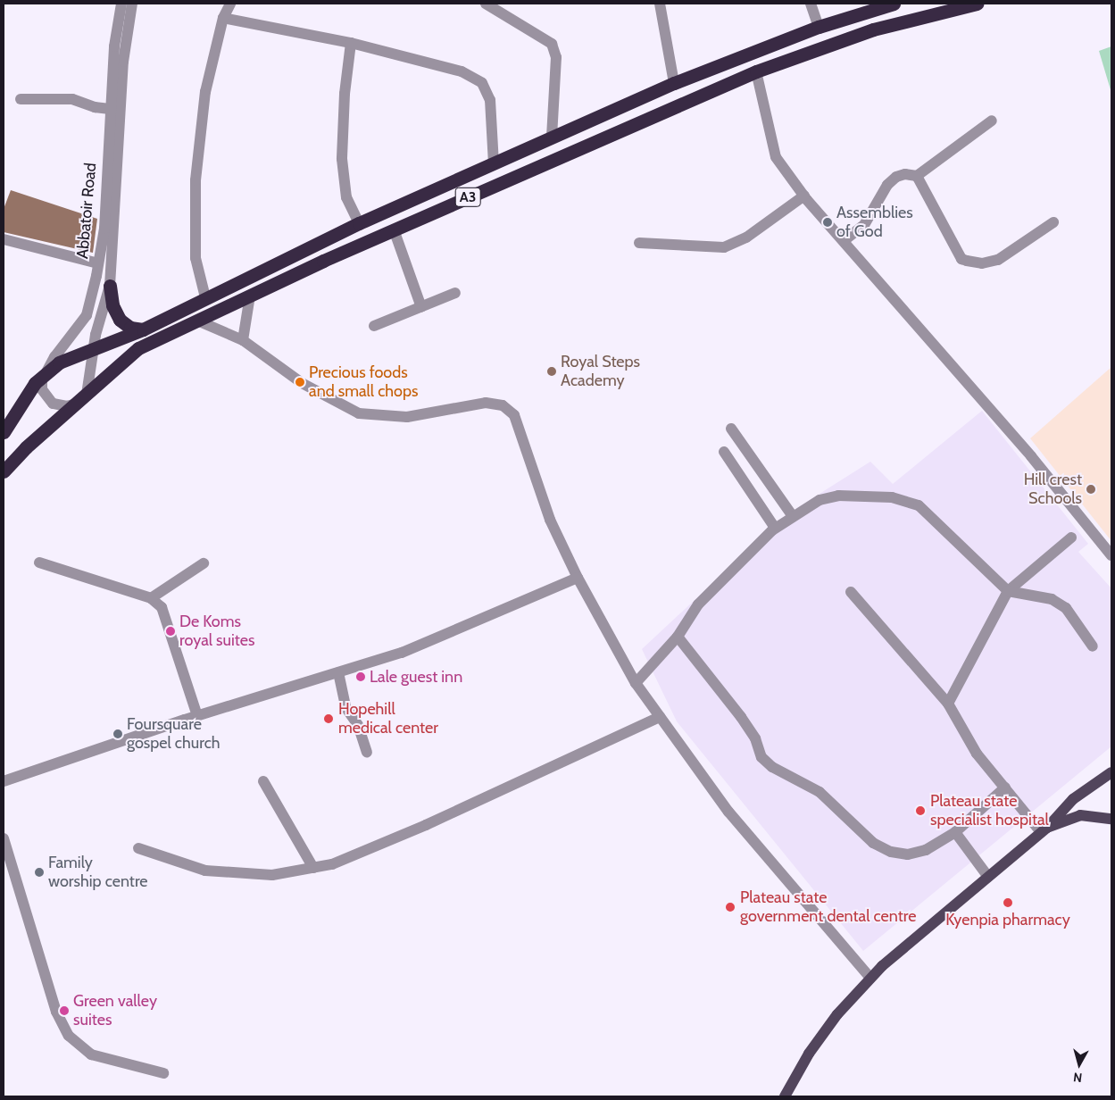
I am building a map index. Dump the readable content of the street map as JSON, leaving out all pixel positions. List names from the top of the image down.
{
  "streets": {
    "highway": ["A3"],
    "street": ["Abbatoir Road"]
  },
  "crossings": [
    ["A3", "Abbatoir Road"]
  ],
  "places": [
    "Assemblies of God",
    "Royal Steps Academy",
    "Precious foods and small chops",
    "Hill crest Schools",
    "De Koms royal suites",
    "Lale guest inn",
    "Hopehill medical center",
    "Foursquare gospel church",
    "Plateau state specialist hospital",
    "Family worship centre",
    "Kyenpia pharmacy",
    "Plateau state government dental centre",
    "Green valley suites"
  ],
  "north": "bottom"
}
